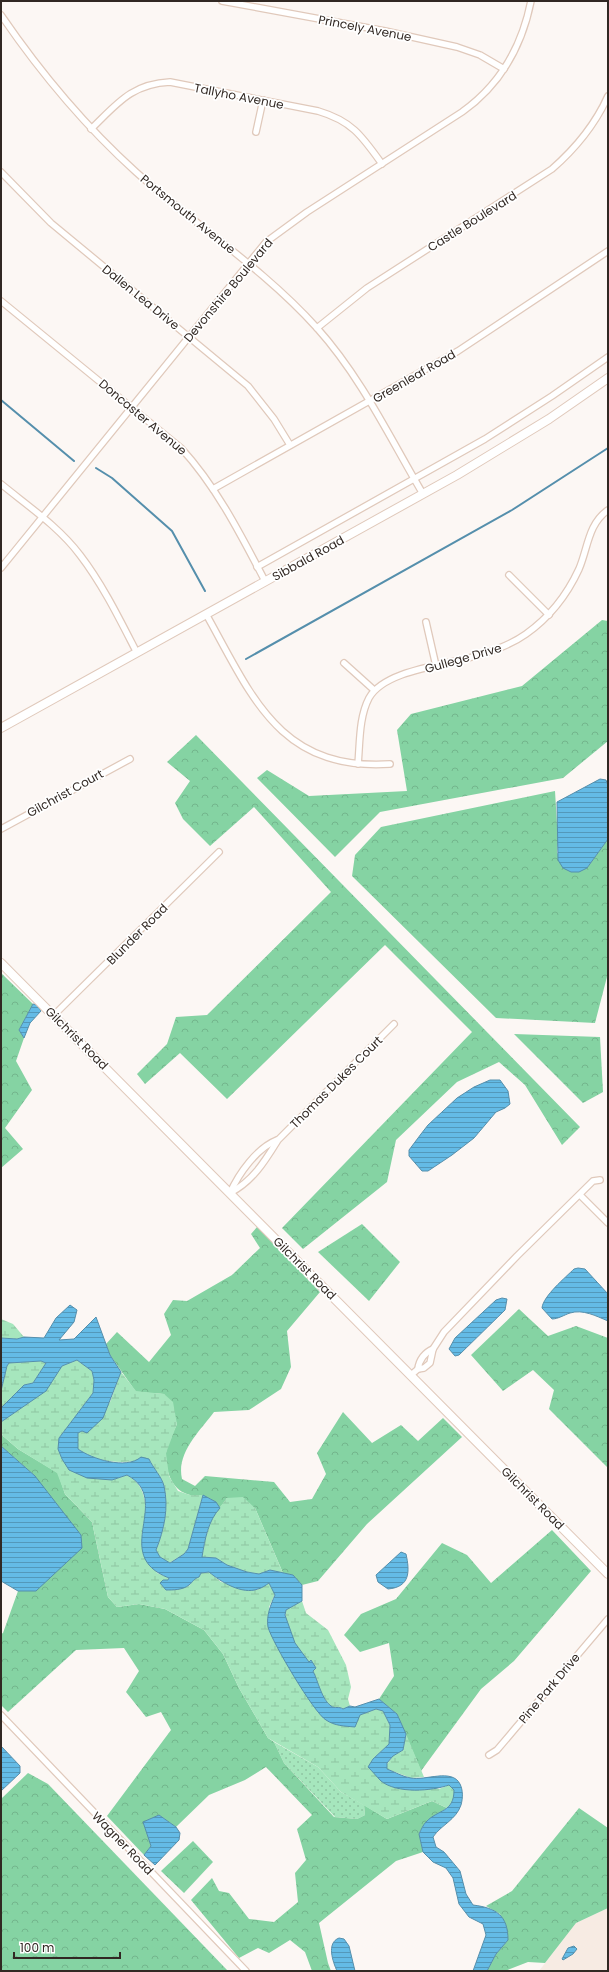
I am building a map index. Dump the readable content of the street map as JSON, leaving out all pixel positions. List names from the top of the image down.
{
  "streets": {
    "street": [
      "Princely Avenue",
      "Tallyho Avenue",
      "Portsmouth Avenue",
      "Castle Boulevard",
      "Devonshire Boulevard",
      "Dallen Lea Drive",
      "Greenleaf Road",
      "Doncaster Avenue",
      "Sibbald Road",
      "Gullege Drive",
      "Gilchrist Court",
      "Blunder Road",
      "Gilchrist Road",
      "Thomas Dukes Court",
      "Pine Park Drive",
      "Wagner Road"
    ]
  },
  "crossings": [
    ["Princely Avenue", "Devonshire Boulevard"],
    ["Tallyho Avenue", "Portsmouth Avenue"],
    ["Tallyho Avenue", "Devonshire Boulevard"],
    ["Portsmouth Avenue", "Castle Boulevard"],
    ["Portsmouth Avenue", "Devonshire Boulevard"],
    ["Portsmouth Avenue", "Greenleaf Road"],
    ["Portsmouth Avenue", "Sibbald Road"],
    ["Devonshire Boulevard", "Dallen Lea Drive"],
    ["Devonshire Boulevard", "Doncaster Avenue"],
    ["Dallen Lea Drive", "Greenleaf Road"],
    ["Greenleaf Road", "Doncaster Avenue"],
    ["Doncaster Avenue", "Sibbald Road"],
    ["Blunder Road", "Gilchrist Road"],
    ["Gilchrist Road", "Thomas Dukes Court"]
  ],
  "scale_bar": "100 m"
}
